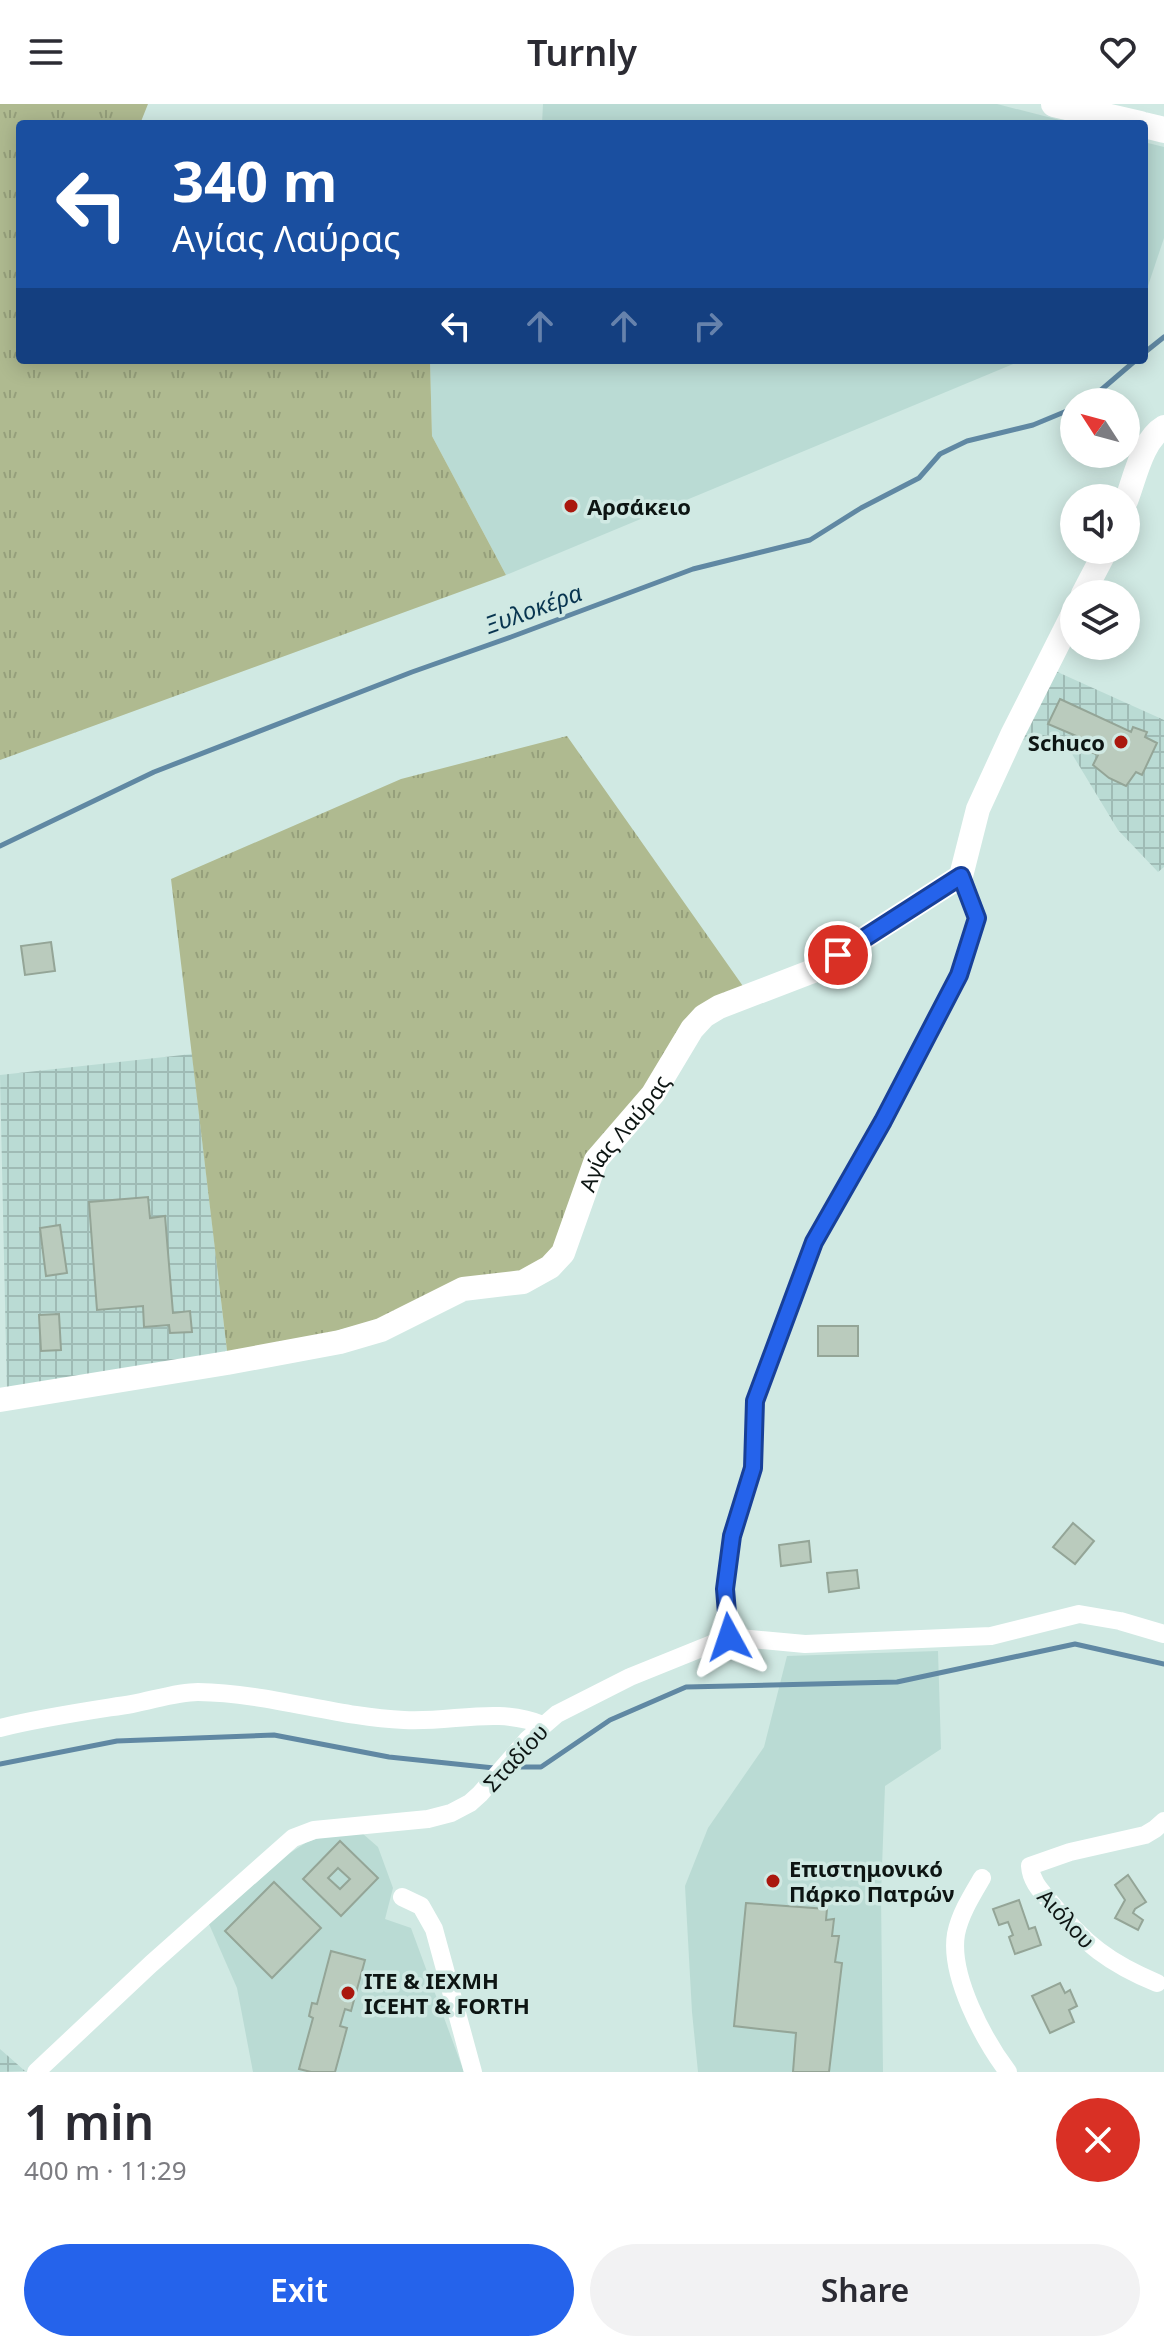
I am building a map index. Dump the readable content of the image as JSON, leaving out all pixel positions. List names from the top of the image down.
{
  "streets": {
    "street": ["Αγίας Λαύρας", "Σταδίου", "Αιόλου"]
  },
  "water": ["Ξυλοκέρα"],
  "places": [
    "Αρσάκειο",
    "Schuco",
    "Επιστημονικό Πάρκο Πατρών",
    "ΙΤΕ & ΙΕΧΜΗ ICEHT & FORTH"
  ],
  "north": "top left",
  "page": {
    "header": "Turnly",
    "turn": ["340 m", "Αγίας Λαύρας"],
    "heading": ["1 min", "400 m · 11:29"],
    "buttons": ["Exit", "Share"]
  }
}
